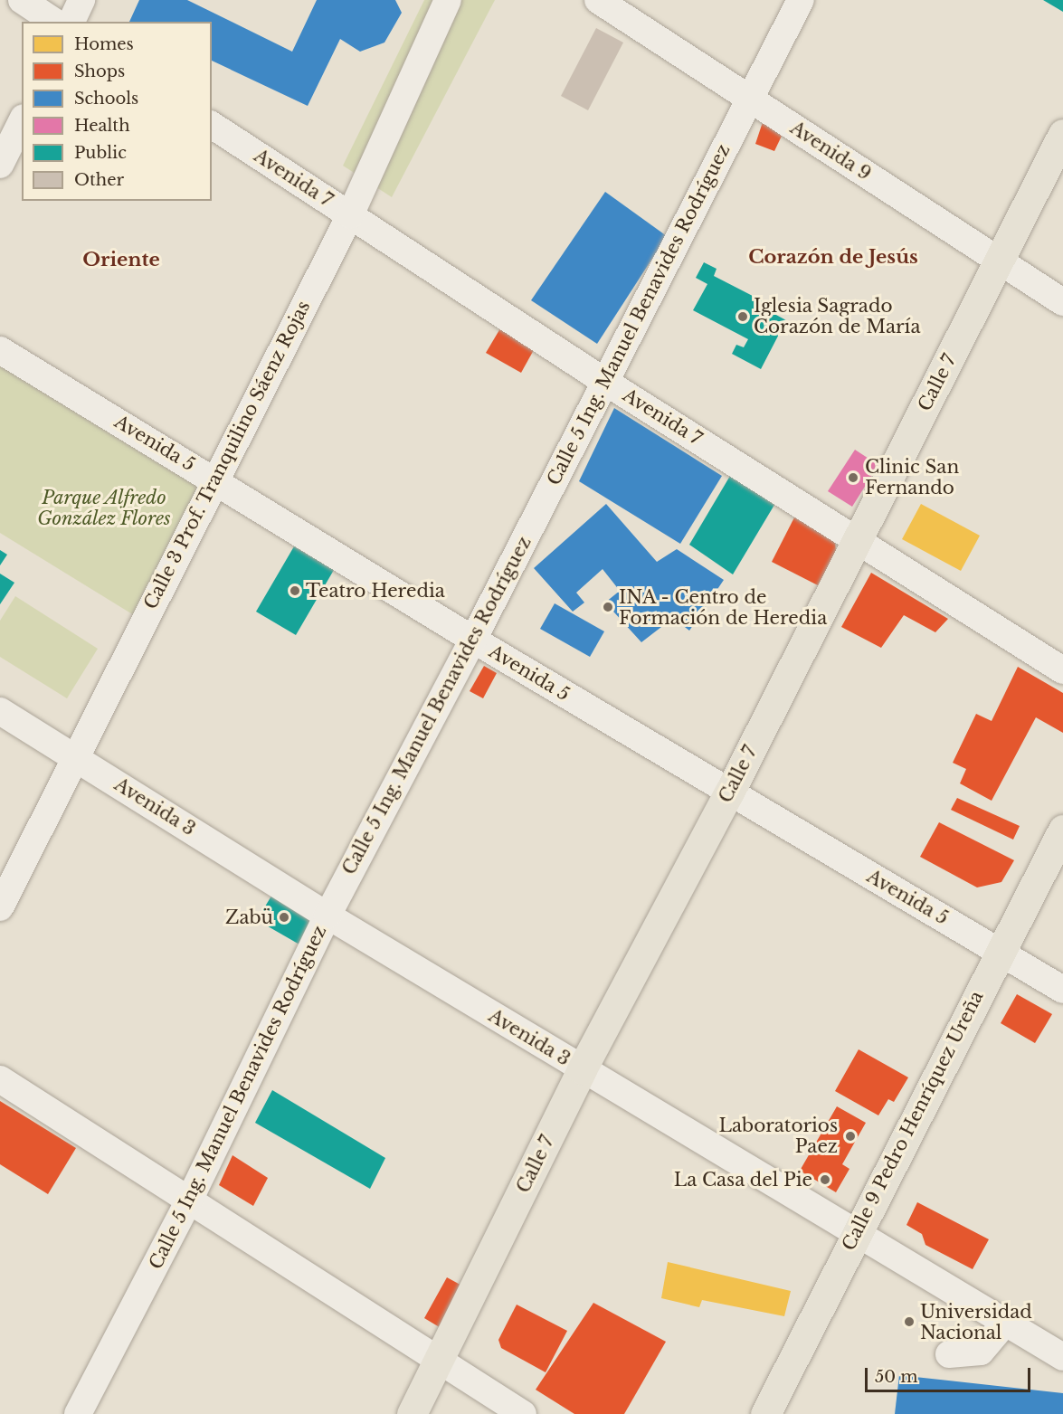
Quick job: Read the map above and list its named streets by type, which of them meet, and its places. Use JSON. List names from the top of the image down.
{
  "streets": {
    "main road": ["Calle 7", "Calle 9 Pedro Henríquez Ureña"],
    "street": [
      "Avenida 9",
      "Avenida 7",
      "Calle 5 Ing. Manuel Benavides Rodríguez",
      "Avenida 5",
      "Calle 3 Prof. Tranquilino Sáenz Rojas",
      "Avenida 3"
    ]
  },
  "crossings": [
    ["Avenida 9", "Calle 5 Ing. Manuel Benavides Rodríguez"],
    ["Avenida 9", "Calle 7"],
    ["Avenida 7", "Calle 5 Ing. Manuel Benavides Rodríguez"],
    ["Avenida 7", "Calle 7"],
    ["Avenida 7", "Calle 3 Prof. Tranquilino Sáenz Rojas"],
    ["Calle 5 Ing. Manuel Benavides Rodríguez", "Avenida 5"],
    ["Calle 5 Ing. Manuel Benavides Rodríguez", "Avenida 3"],
    ["Calle 7", "Avenida 5"],
    ["Calle 7", "Avenida 3"],
    ["Avenida 5", "Calle 3 Prof. Tranquilino Sáenz Rojas"],
    ["Avenida 5", "Calle 9 Pedro Henríquez Ureña"],
    ["Calle 3 Prof. Tranquilino Sáenz Rojas", "Avenida 3"],
    ["Avenida 3", "Calle 9 Pedro Henríquez Ureña"]
  ],
  "districts": ["Corazón de Jesús", "Oriente"],
  "parks": ["Parque Alfredo González Flores"],
  "places": [
    "Iglesia Sagrado Corazón de María",
    "Clinic San Fernando",
    "Teatro Heredia",
    "INA - Centro de Formación de Heredia",
    "Zabü",
    "Laboratorios Paez",
    "La Casa del Pie",
    "Universidad Nacional"
  ],
  "legend": [
    "Homes",
    "Shops",
    "Schools",
    "Health",
    "Public",
    "Other"
  ],
  "scale_bar": "50 m"
}
